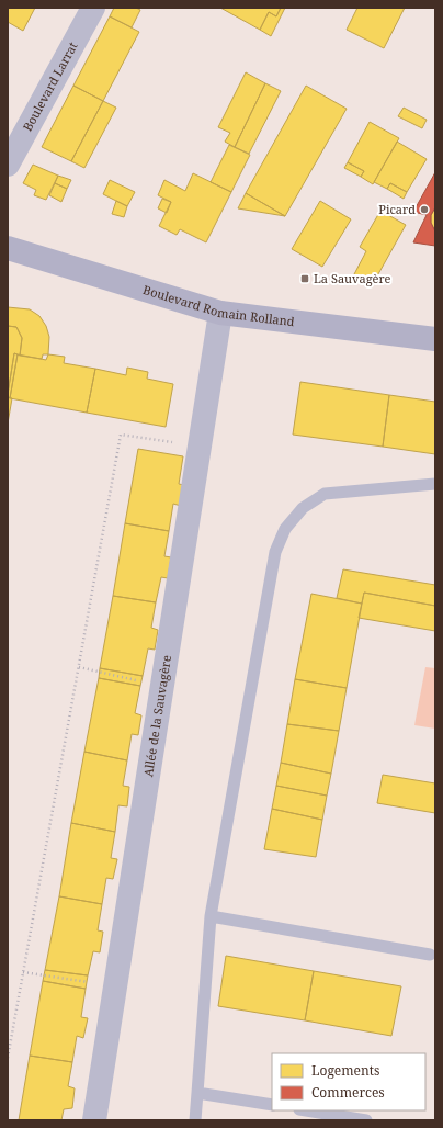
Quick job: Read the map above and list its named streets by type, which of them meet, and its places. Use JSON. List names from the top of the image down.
{
  "streets": {
    "main road": ["Boulevard Romain Rolland"],
    "street": ["Boulevard Larrat", "Allée de la Sauvagère"]
  },
  "crossings": [
    ["Boulevard Romain Rolland", "Allée de la Sauvagère"]
  ],
  "places": {
    "other": ["Picard"],
    "transit": ["La Sauvagère"]
  },
  "legend": ["Logements", "Commerces"]
}
